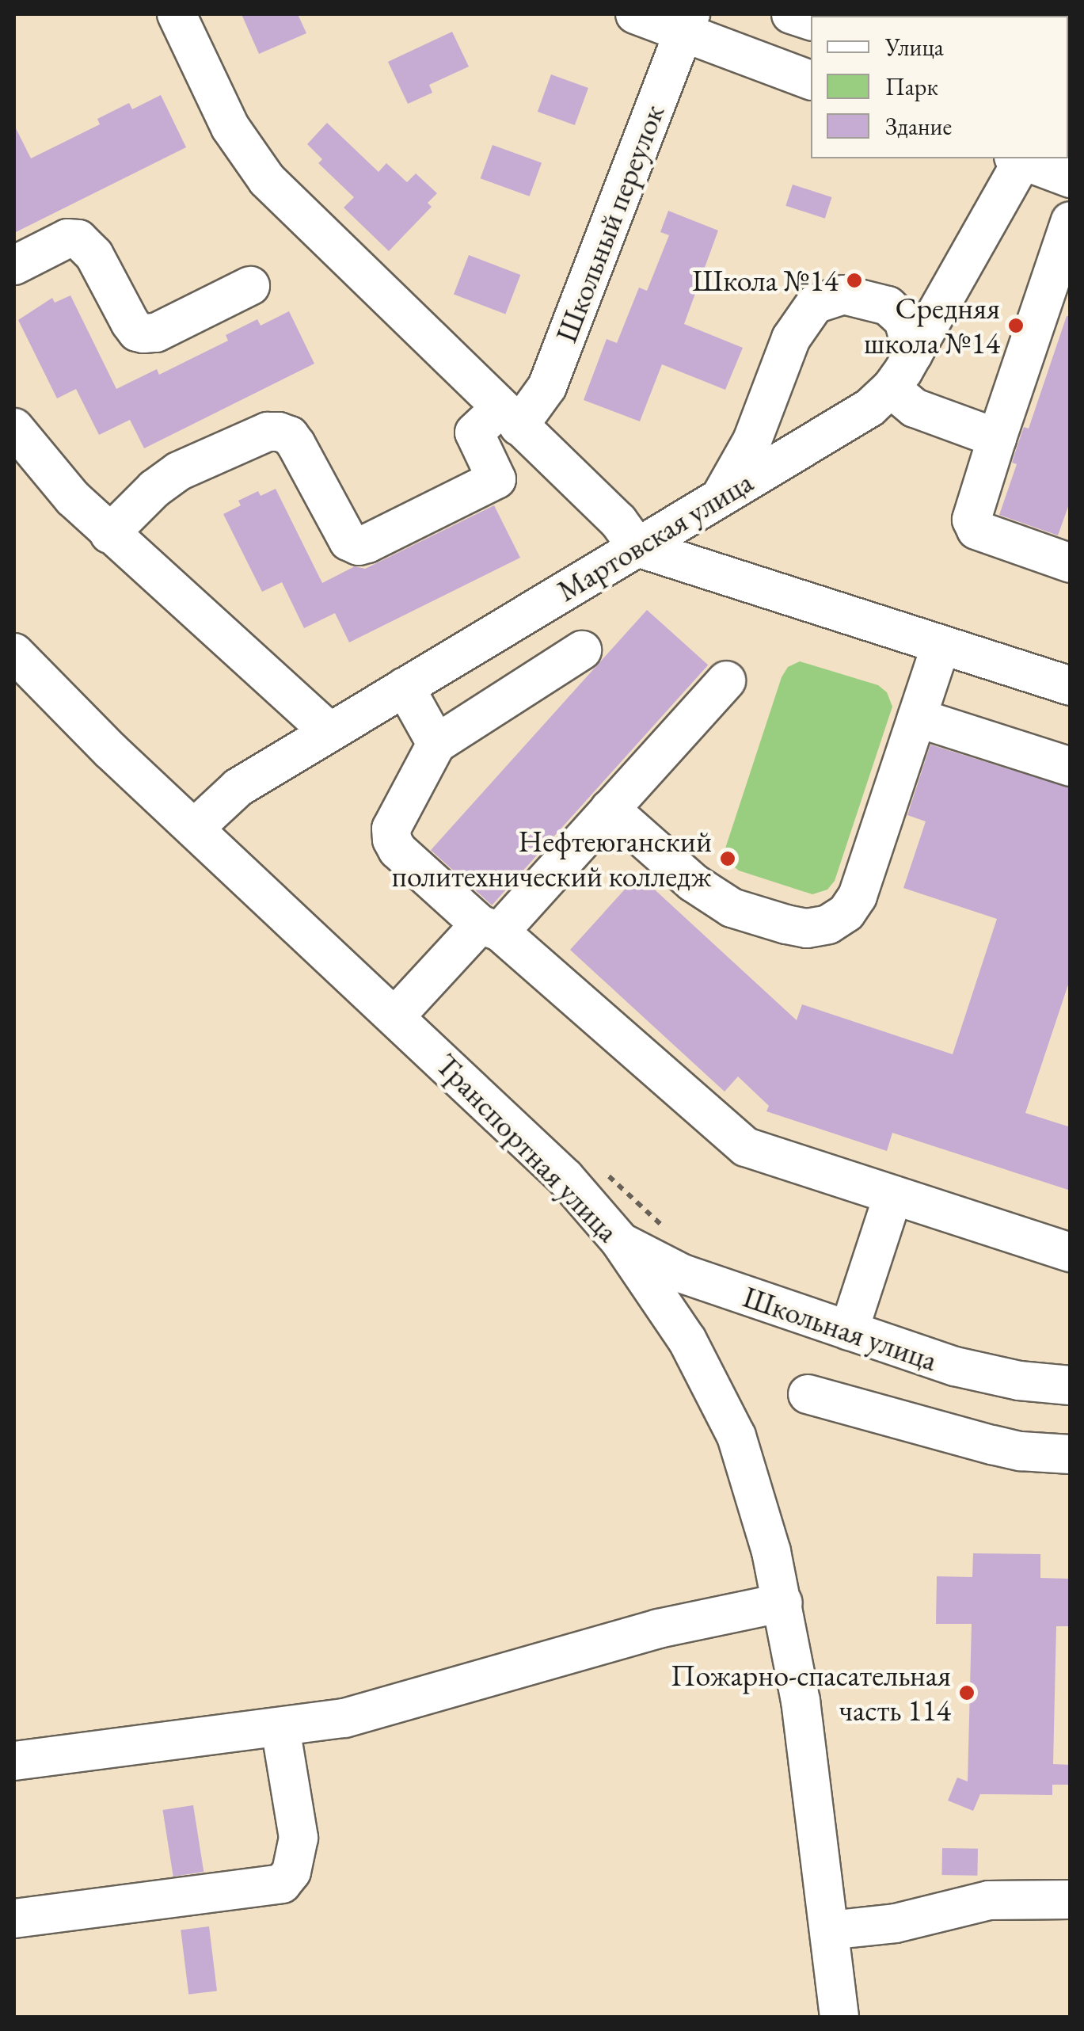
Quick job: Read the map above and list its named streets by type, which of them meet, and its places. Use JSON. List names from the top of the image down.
{
  "streets": {
    "street": [
      "Школьный переулок",
      "Мартовская улица",
      "Транспортная улица",
      "Школьная улица"
    ]
  },
  "crossings": [
    ["Мартовская улица", "Транспортная улица"],
    ["Транспортная улица", "Школьная улица"]
  ],
  "places": [
    "Школа №14",
    "Средняя школа №14",
    "Нефтеюганский политехнический колледж",
    "Пожарно-спасательная часть 114"
  ],
  "legend": ["Улица", "Парк", "Здание"]
}
